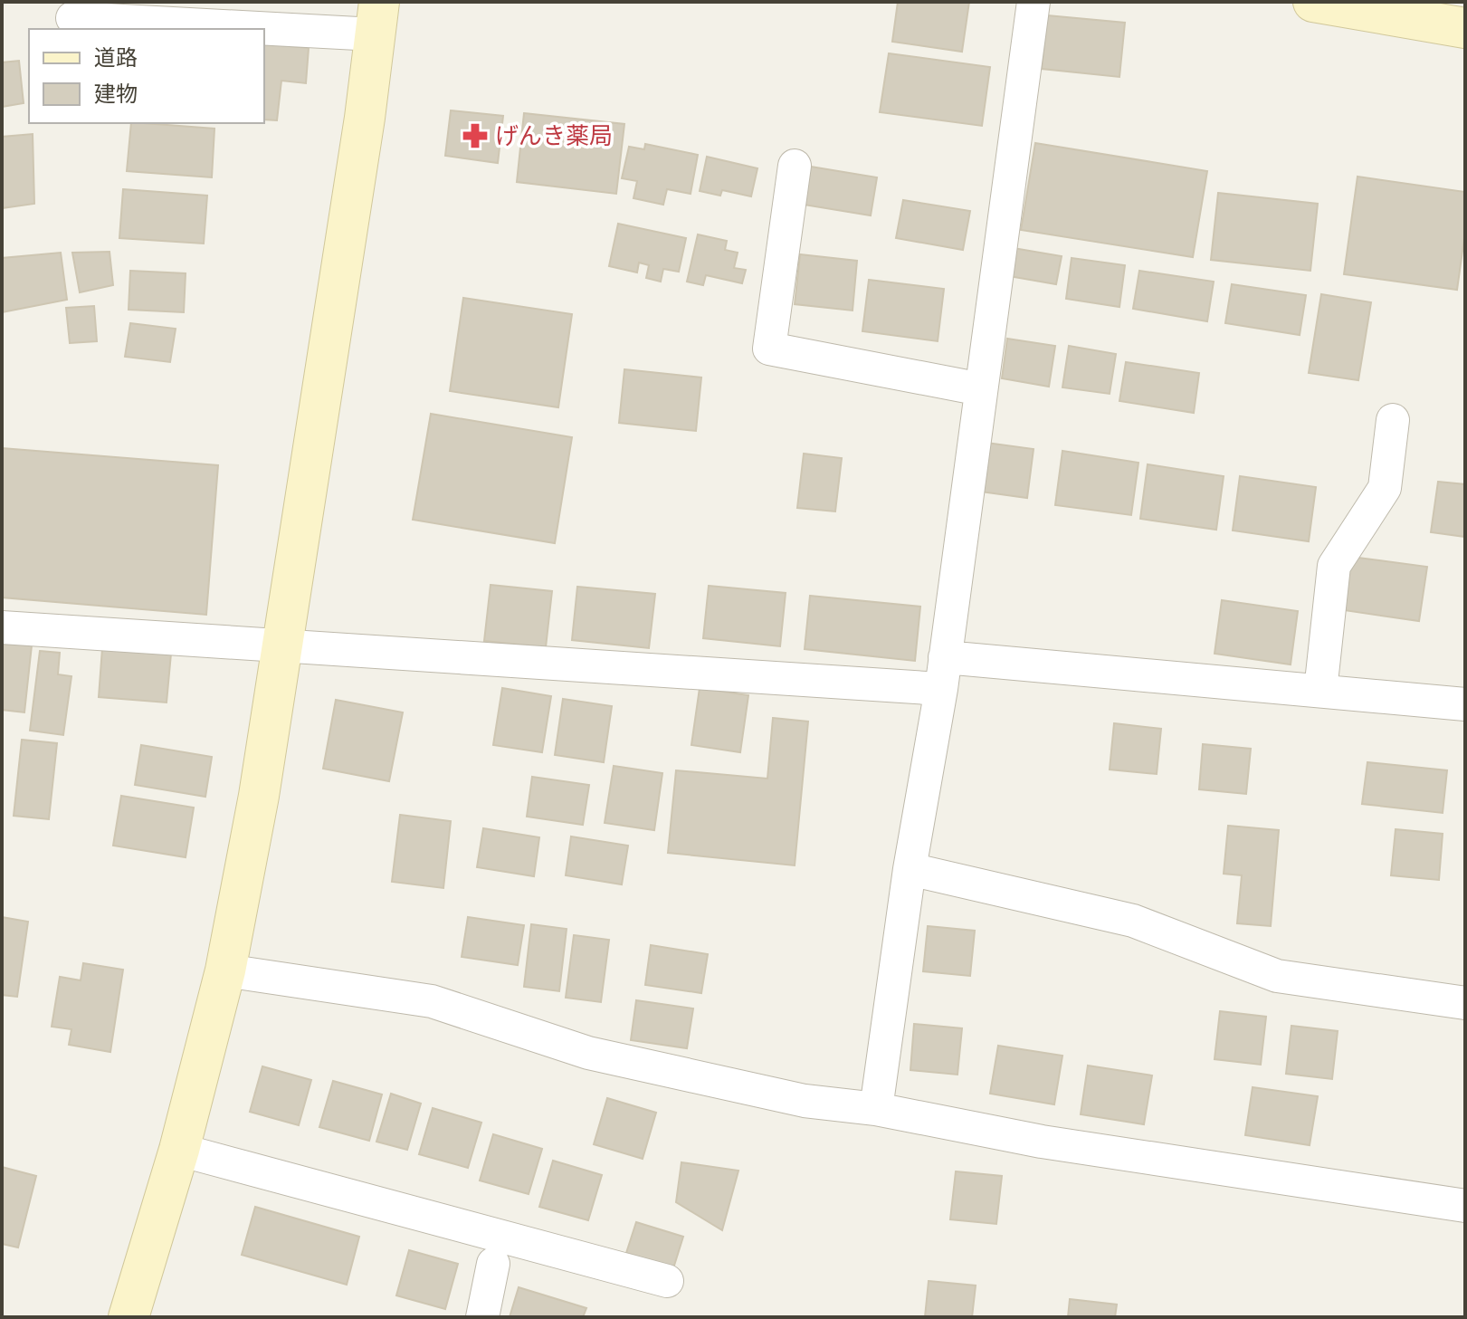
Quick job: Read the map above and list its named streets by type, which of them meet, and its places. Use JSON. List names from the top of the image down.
{
  "places": {
    "pharmacy": ["げんき薬局"]
  },
  "legend": ["道路", "建物"]
}
